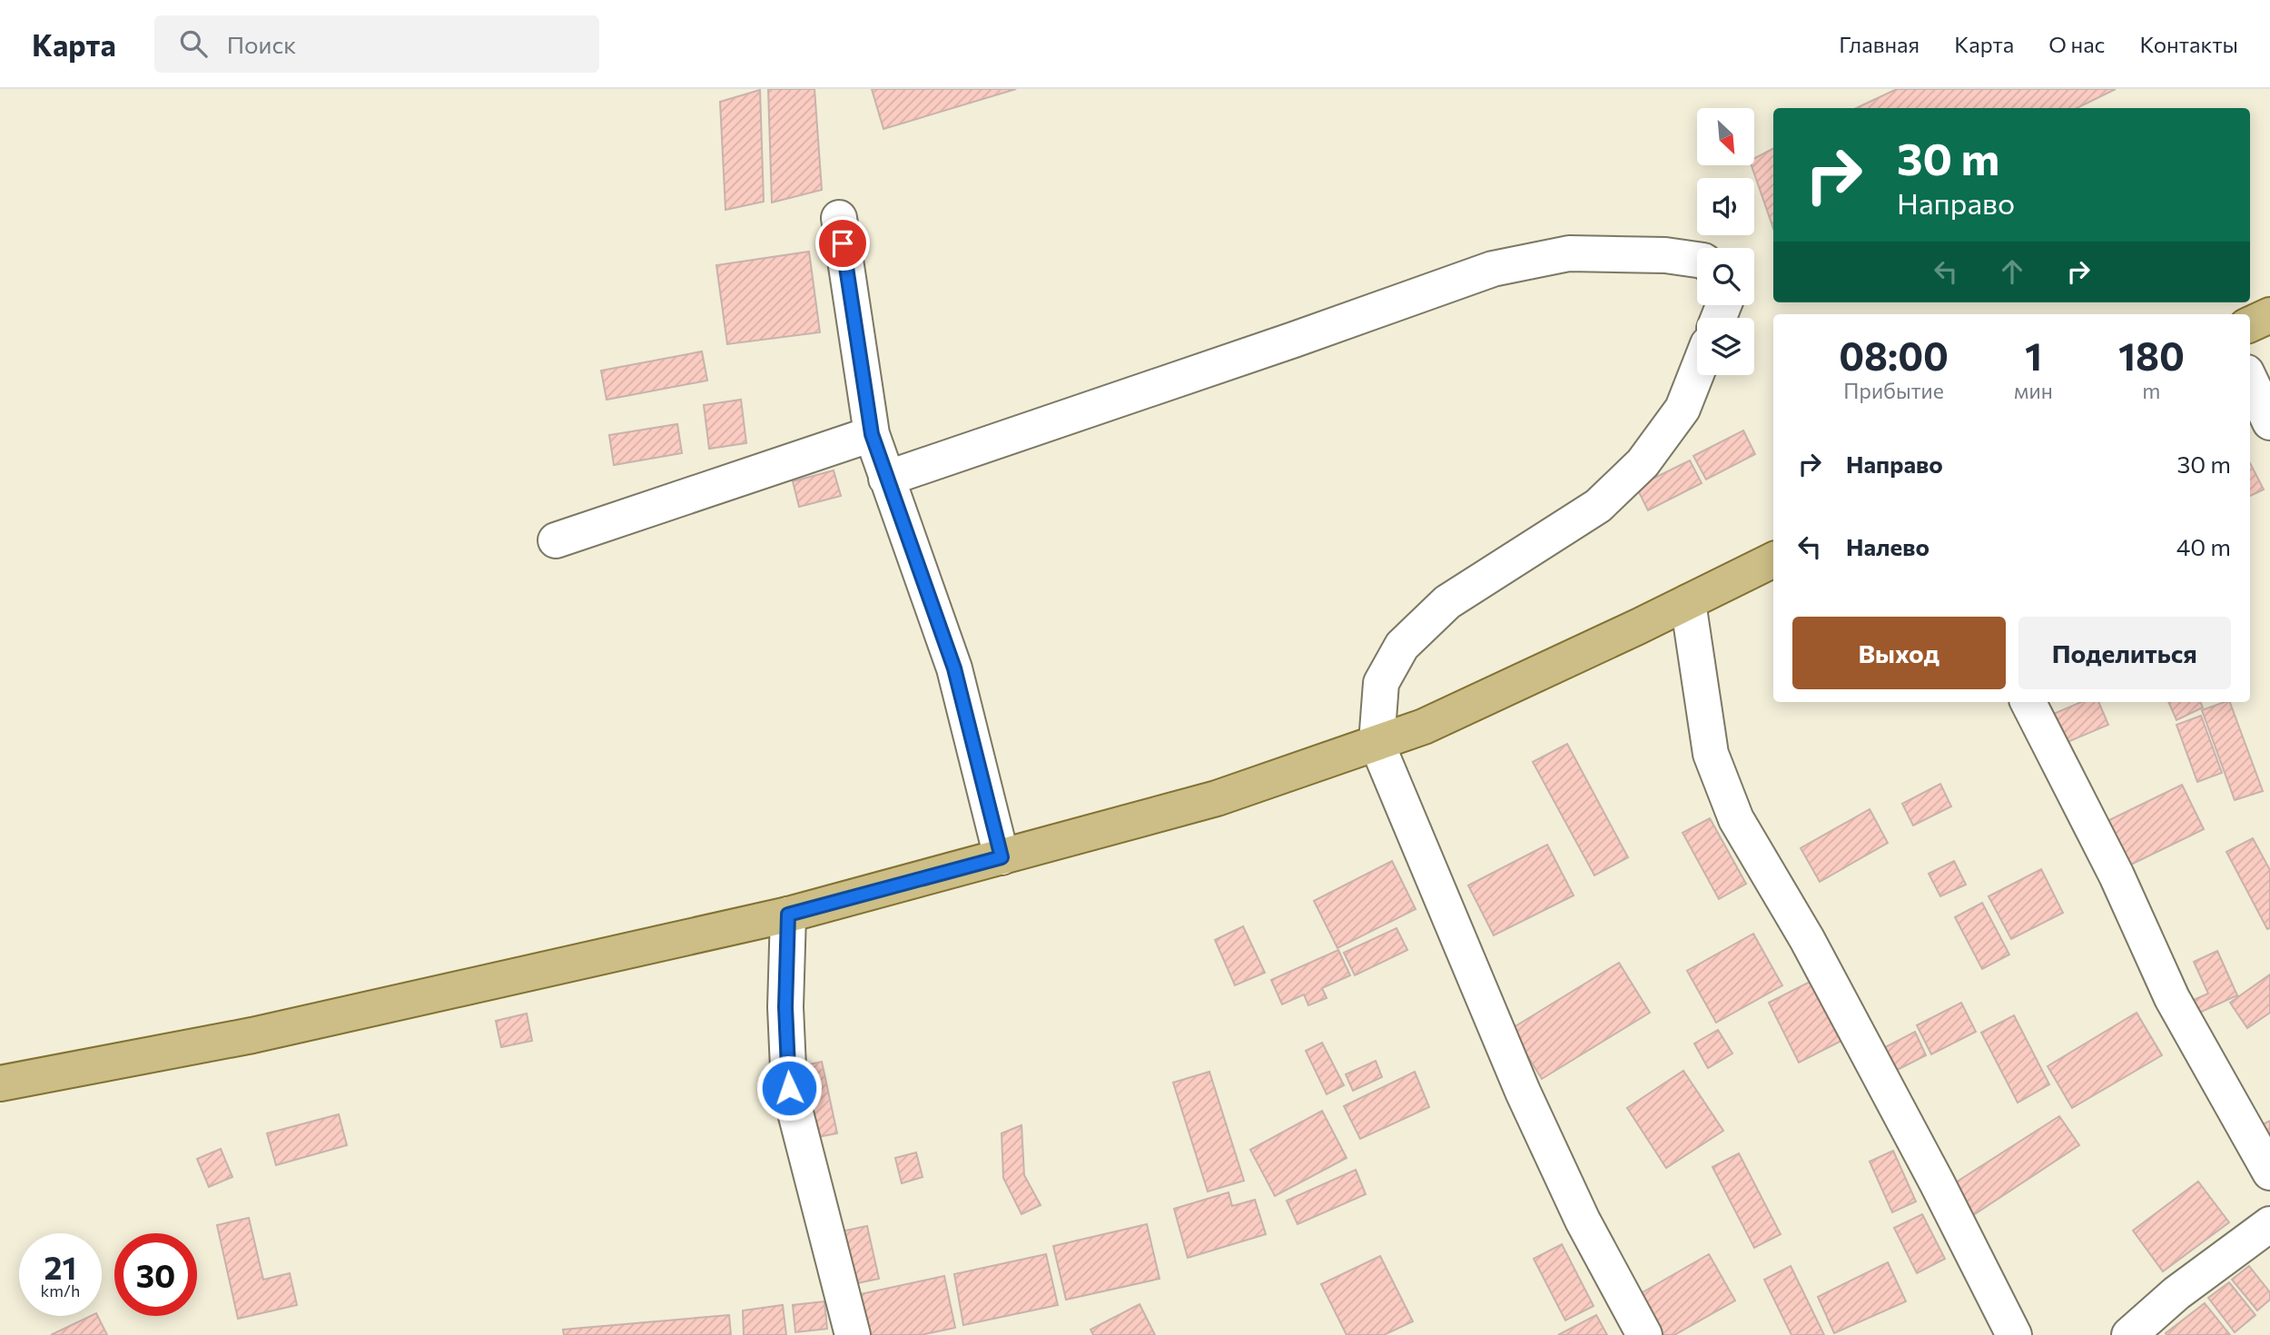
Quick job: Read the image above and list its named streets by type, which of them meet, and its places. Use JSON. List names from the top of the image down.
{
  "north": "bottom right",
  "page": {
    "header": "Карта",
    "search": "Поиск",
    "nav": [
      "Главная",
      "Карта",
      "О нас",
      "Контакты"
    ],
    "turn": ["30 m", "Направо"],
    "eta": [
      "08:00",
      "Прибытие",
      "1",
      "мин",
      "180",
      "m"
    ],
    "list": [
      {
        "name": "Направо",
        "value": "30 m"
      },
      {
        "name": "Налево",
        "value": "40 m"
      }
    ],
    "buttons": ["Выход", "Поделиться"],
    "speed": "21 km/h",
    "limit": "30"
  }
}
